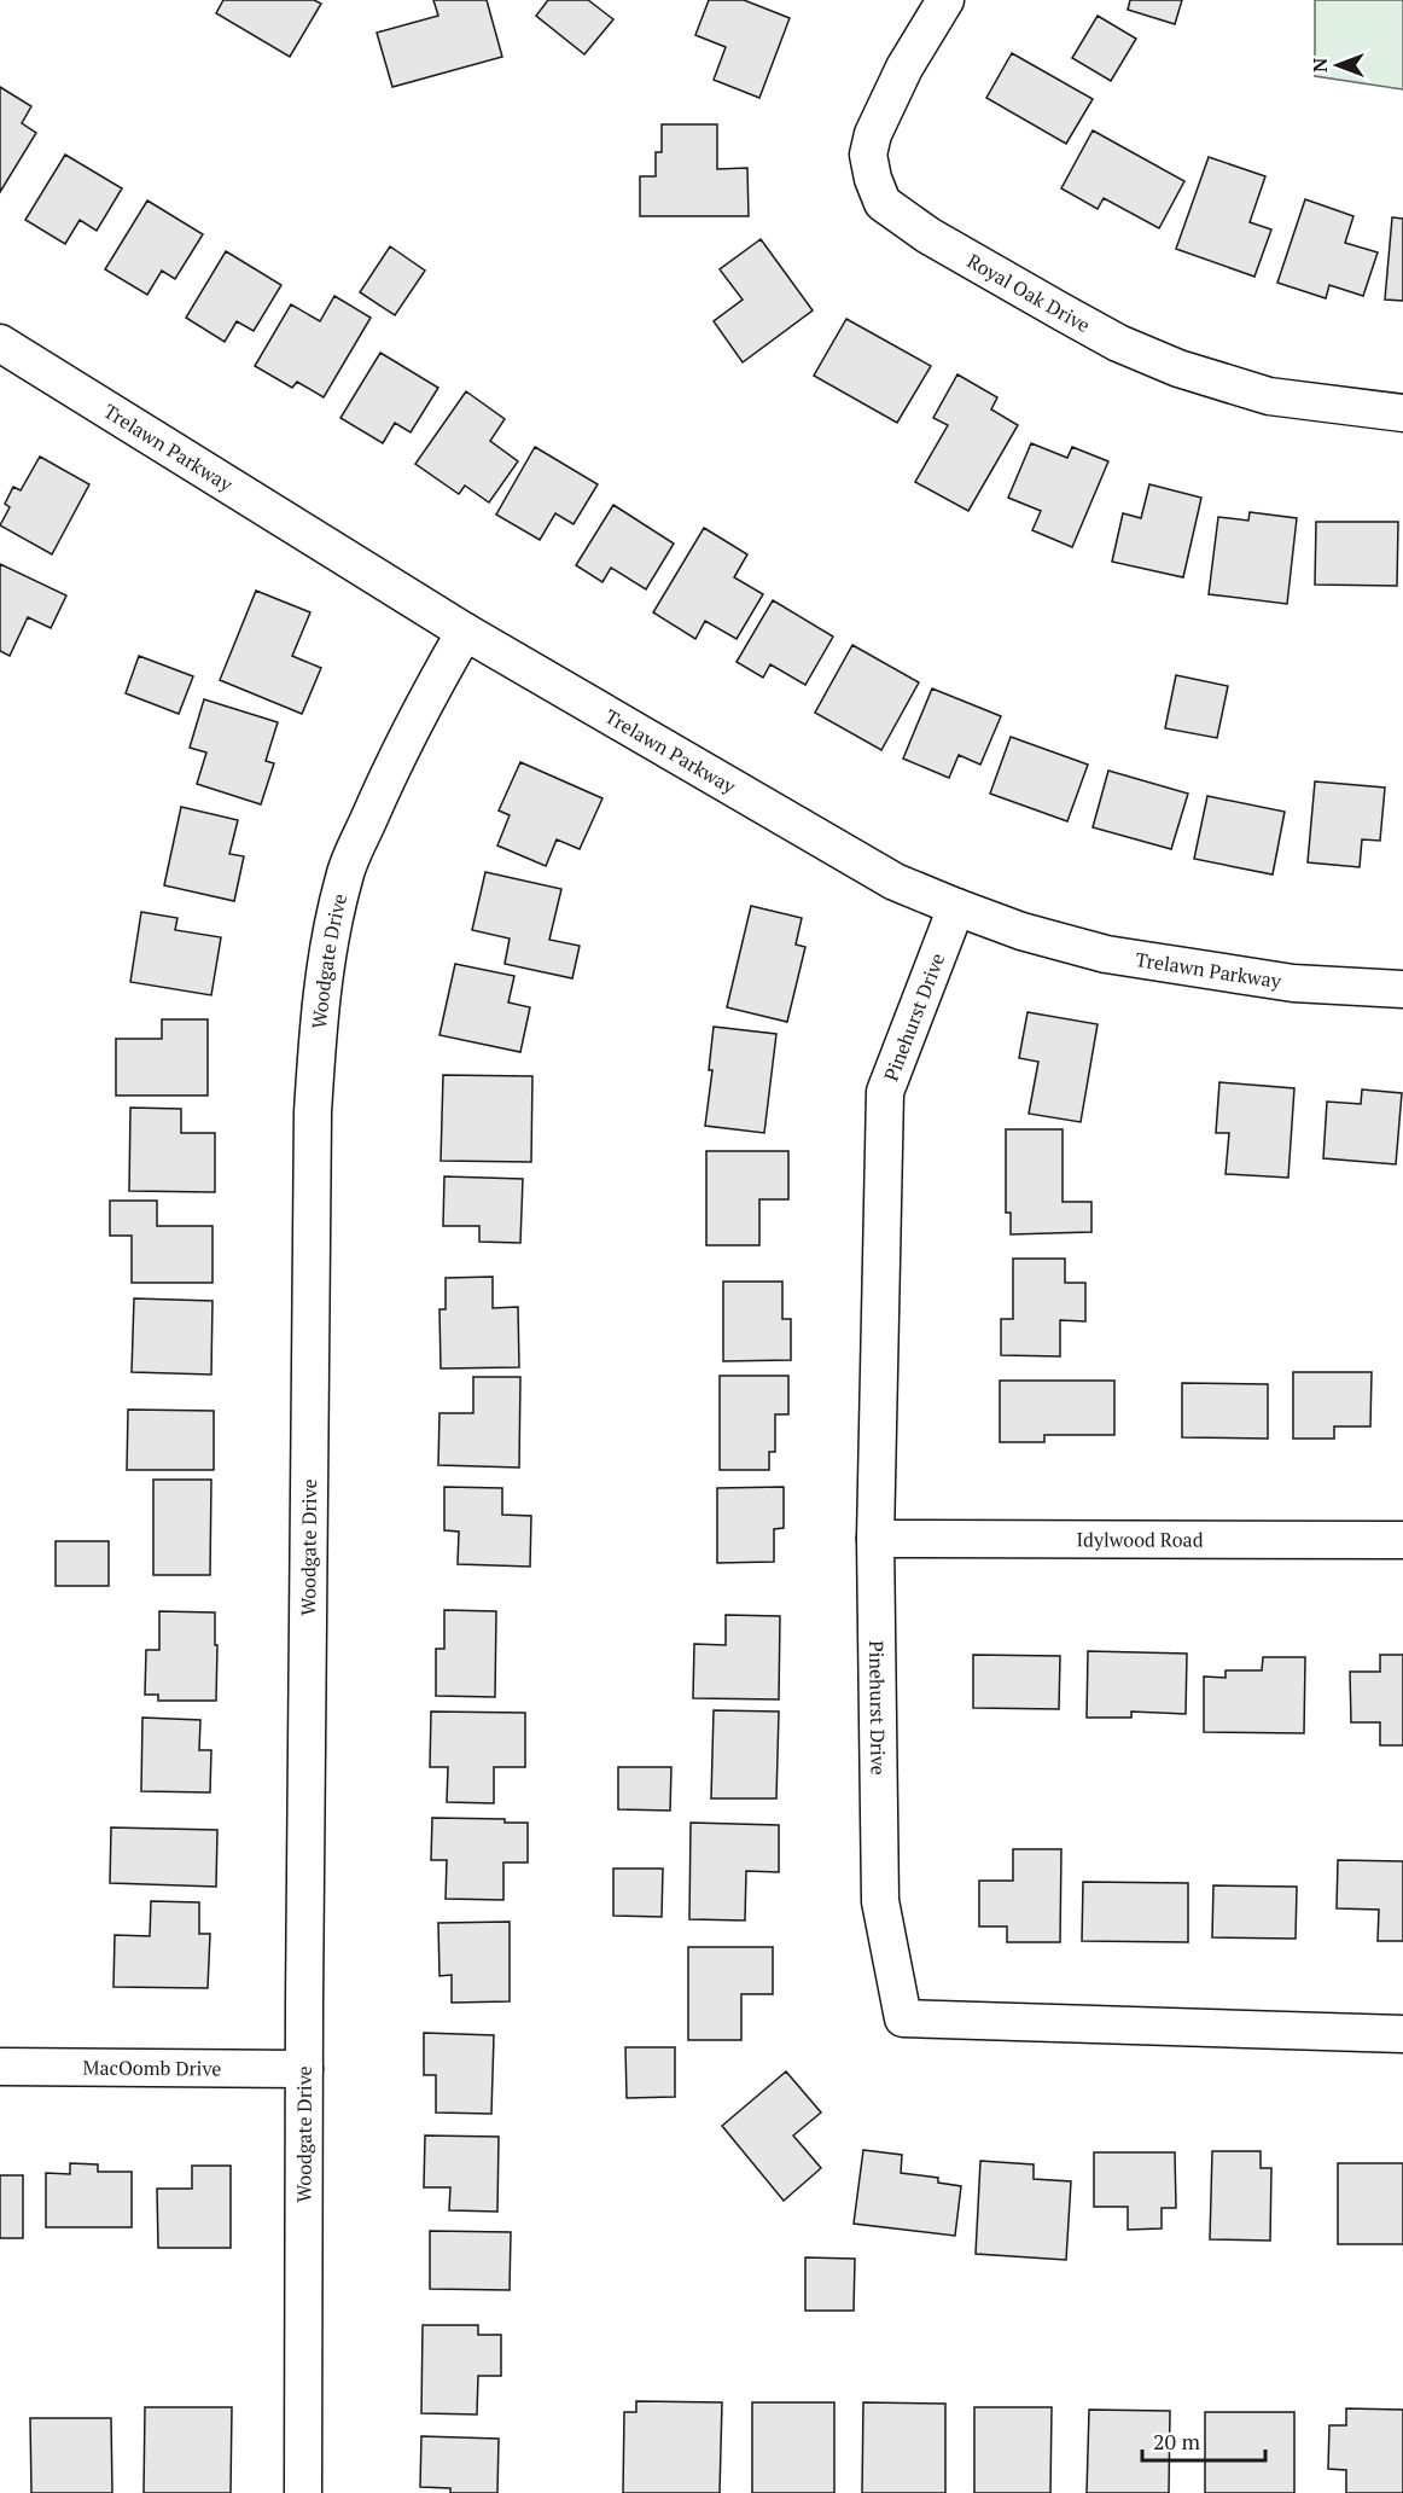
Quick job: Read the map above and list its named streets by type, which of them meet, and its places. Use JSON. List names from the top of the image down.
{
  "streets": {
    "street": [
      "Royal Oak Drive",
      "Trelawn Parkway",
      "Woodgate Drive",
      "Pinehurst Drive",
      "Idylwood Road",
      "MacOomb Drive"
    ]
  },
  "crossings": [
    ["Trelawn Parkway", "Woodgate Drive"],
    ["Trelawn Parkway", "Pinehurst Drive"],
    ["Woodgate Drive", "MacOomb Drive"],
    ["Pinehurst Drive", "Idylwood Road"]
  ],
  "scale_bar": "20 m",
  "north": "left"
}
